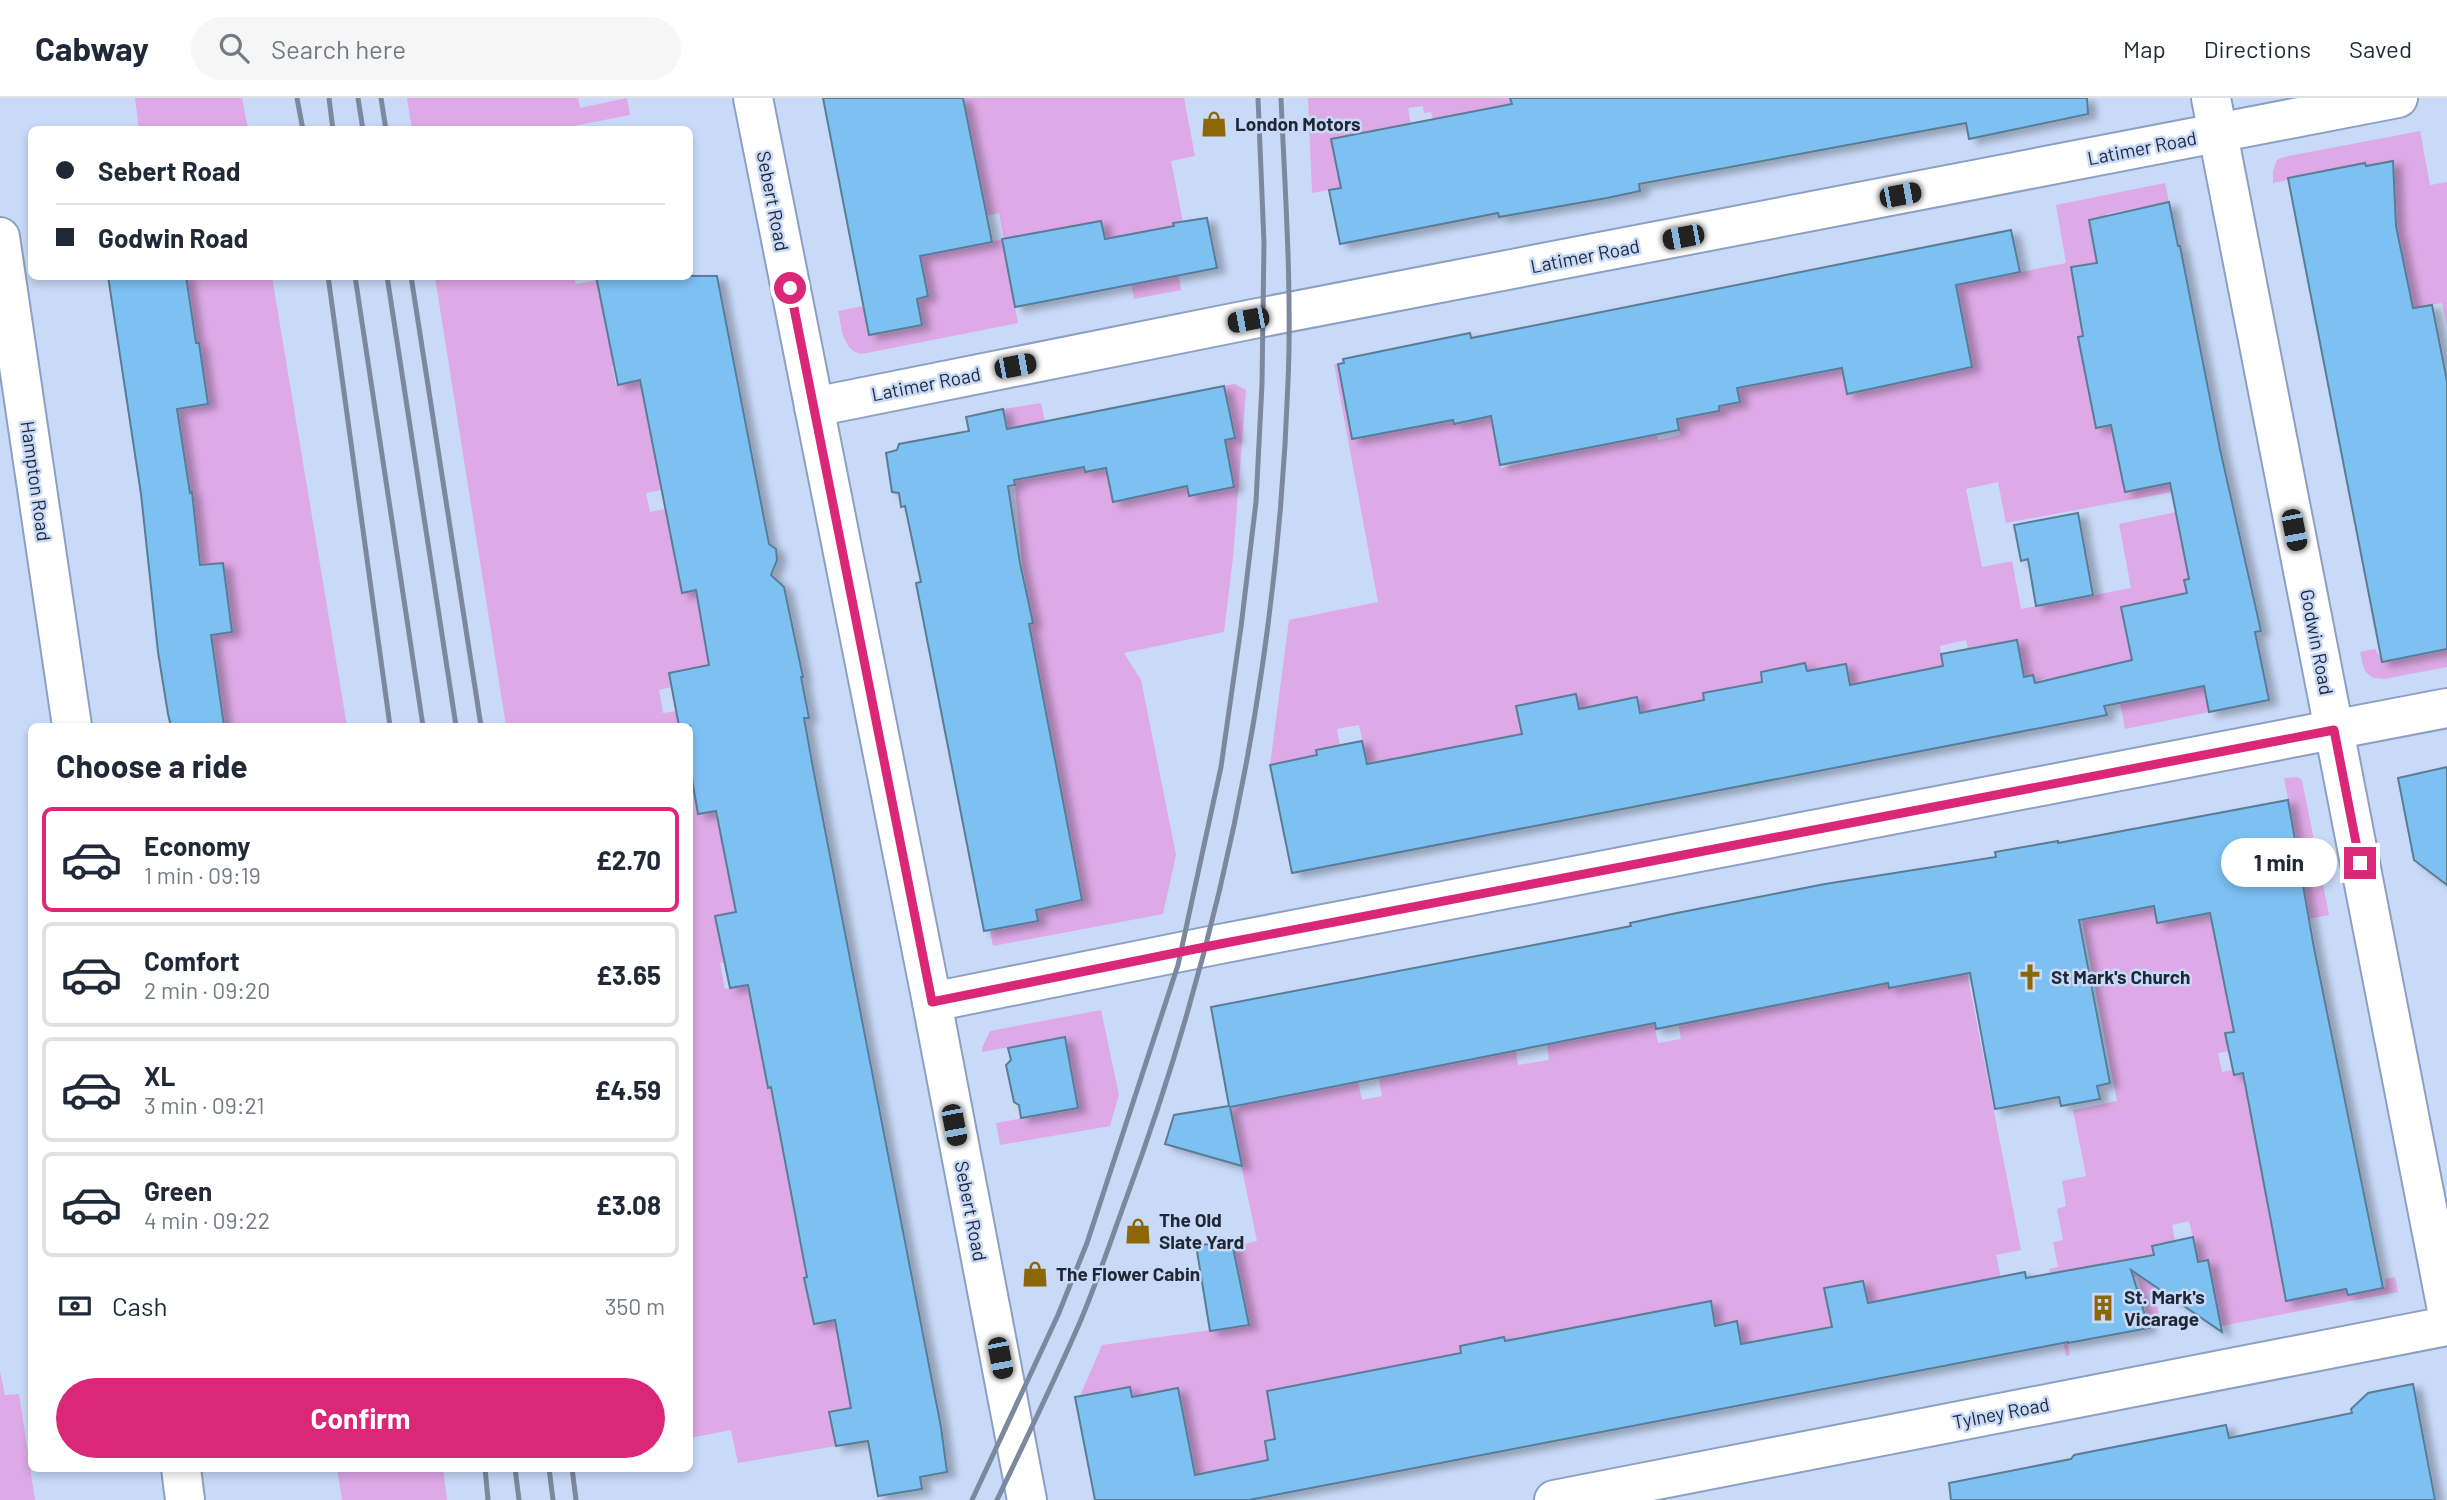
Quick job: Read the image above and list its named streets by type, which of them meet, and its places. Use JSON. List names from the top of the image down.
{
  "streets": {
    "street": [
      "Latimer Road",
      "Sebert Road",
      "Hampton Road",
      "Godwin Road",
      "Tylney Road"
    ]
  },
  "crossings": [
    ["Latimer Road", "Sebert Road"],
    ["Latimer Road", "Godwin Road"]
  ],
  "places": {
    "shop": ["London Motors", "The Old Slate Yard", "The Flower Cabin"],
    "church": ["St Mark's Church"],
    "building": ["St. Mark's Vicarage"]
  },
  "page": {
    "header": "Cabway",
    "search": "Search here",
    "nav": ["Map", "Directions", "Saved"],
    "banner": ["Sebert Road", "Godwin Road"],
    "heading": "Choose a ride",
    "list": [
      {
        "name": "Economy",
        "note": "1 min · 09:19",
        "value": "£2.70"
      },
      {
        "name": "Comfort",
        "note": "2 min · 09:20",
        "value": "£3.65"
      },
      {
        "name": "XL",
        "note": "3 min · 09:21",
        "value": "£4.59"
      },
      {
        "name": "Green",
        "note": "4 min · 09:22",
        "value": "£3.08"
      }
    ],
    "bubble": "1 min",
    "pay": ["Cash", "350 m"],
    "buttons": "Confirm"
  }
}
